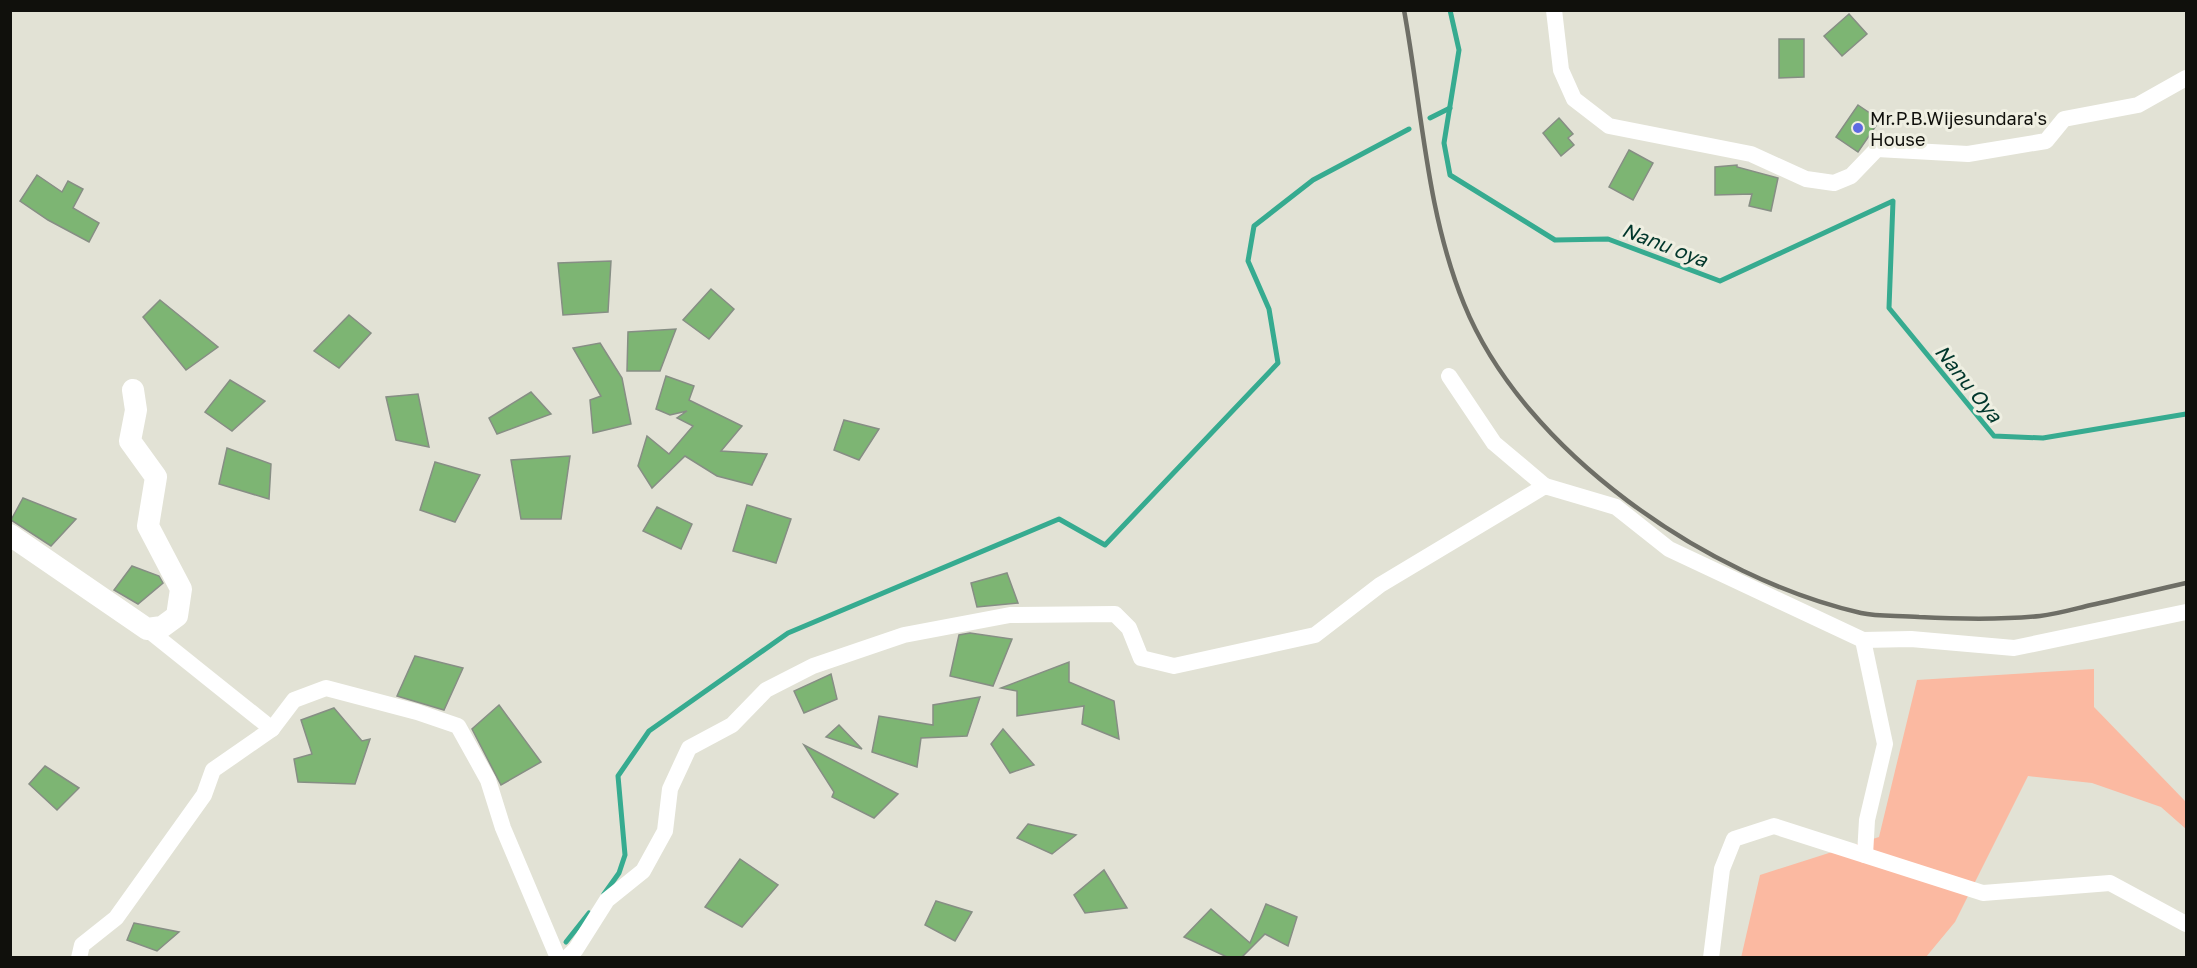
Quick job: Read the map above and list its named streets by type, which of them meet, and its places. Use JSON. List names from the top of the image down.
{
  "water": ["Nanu oya", "Nanu Oya"],
  "places": ["Mr.P.B.Wijesundara's House"]
}
